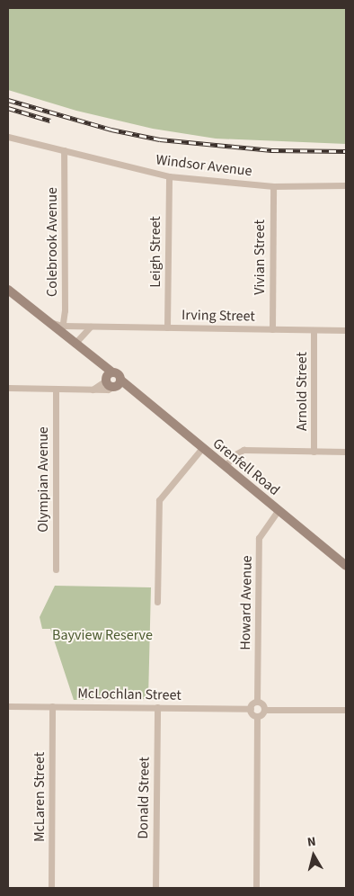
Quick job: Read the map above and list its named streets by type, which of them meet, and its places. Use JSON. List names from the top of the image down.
{
  "streets": {
    "street": [
      "Windsor Avenue",
      "Colebrook Avenue",
      "Leigh Street",
      "Vivian Street",
      "Irving Street",
      "Arnold Street",
      "Grenfell Road",
      "Olympian Avenue",
      "Howard Avenue",
      "McLochlan Street",
      "McLaren Street",
      "Donald Street"
    ]
  },
  "crossings": [
    ["Windsor Avenue", "Colebrook Avenue"],
    ["Windsor Avenue", "Leigh Street"],
    ["Windsor Avenue", "Vivian Street"],
    ["Colebrook Avenue", "Irving Street"],
    ["Colebrook Avenue", "Grenfell Road"],
    ["Leigh Street", "Irving Street"],
    ["Vivian Street", "Irving Street"],
    ["Irving Street", "Arnold Street"],
    ["Irving Street", "Grenfell Road"],
    ["Grenfell Road", "Howard Avenue"],
    ["McLochlan Street", "McLaren Street"],
    ["McLochlan Street", "Donald Street"]
  ],
  "parks": ["Bayview Reserve"],
  "north": "top"
}
